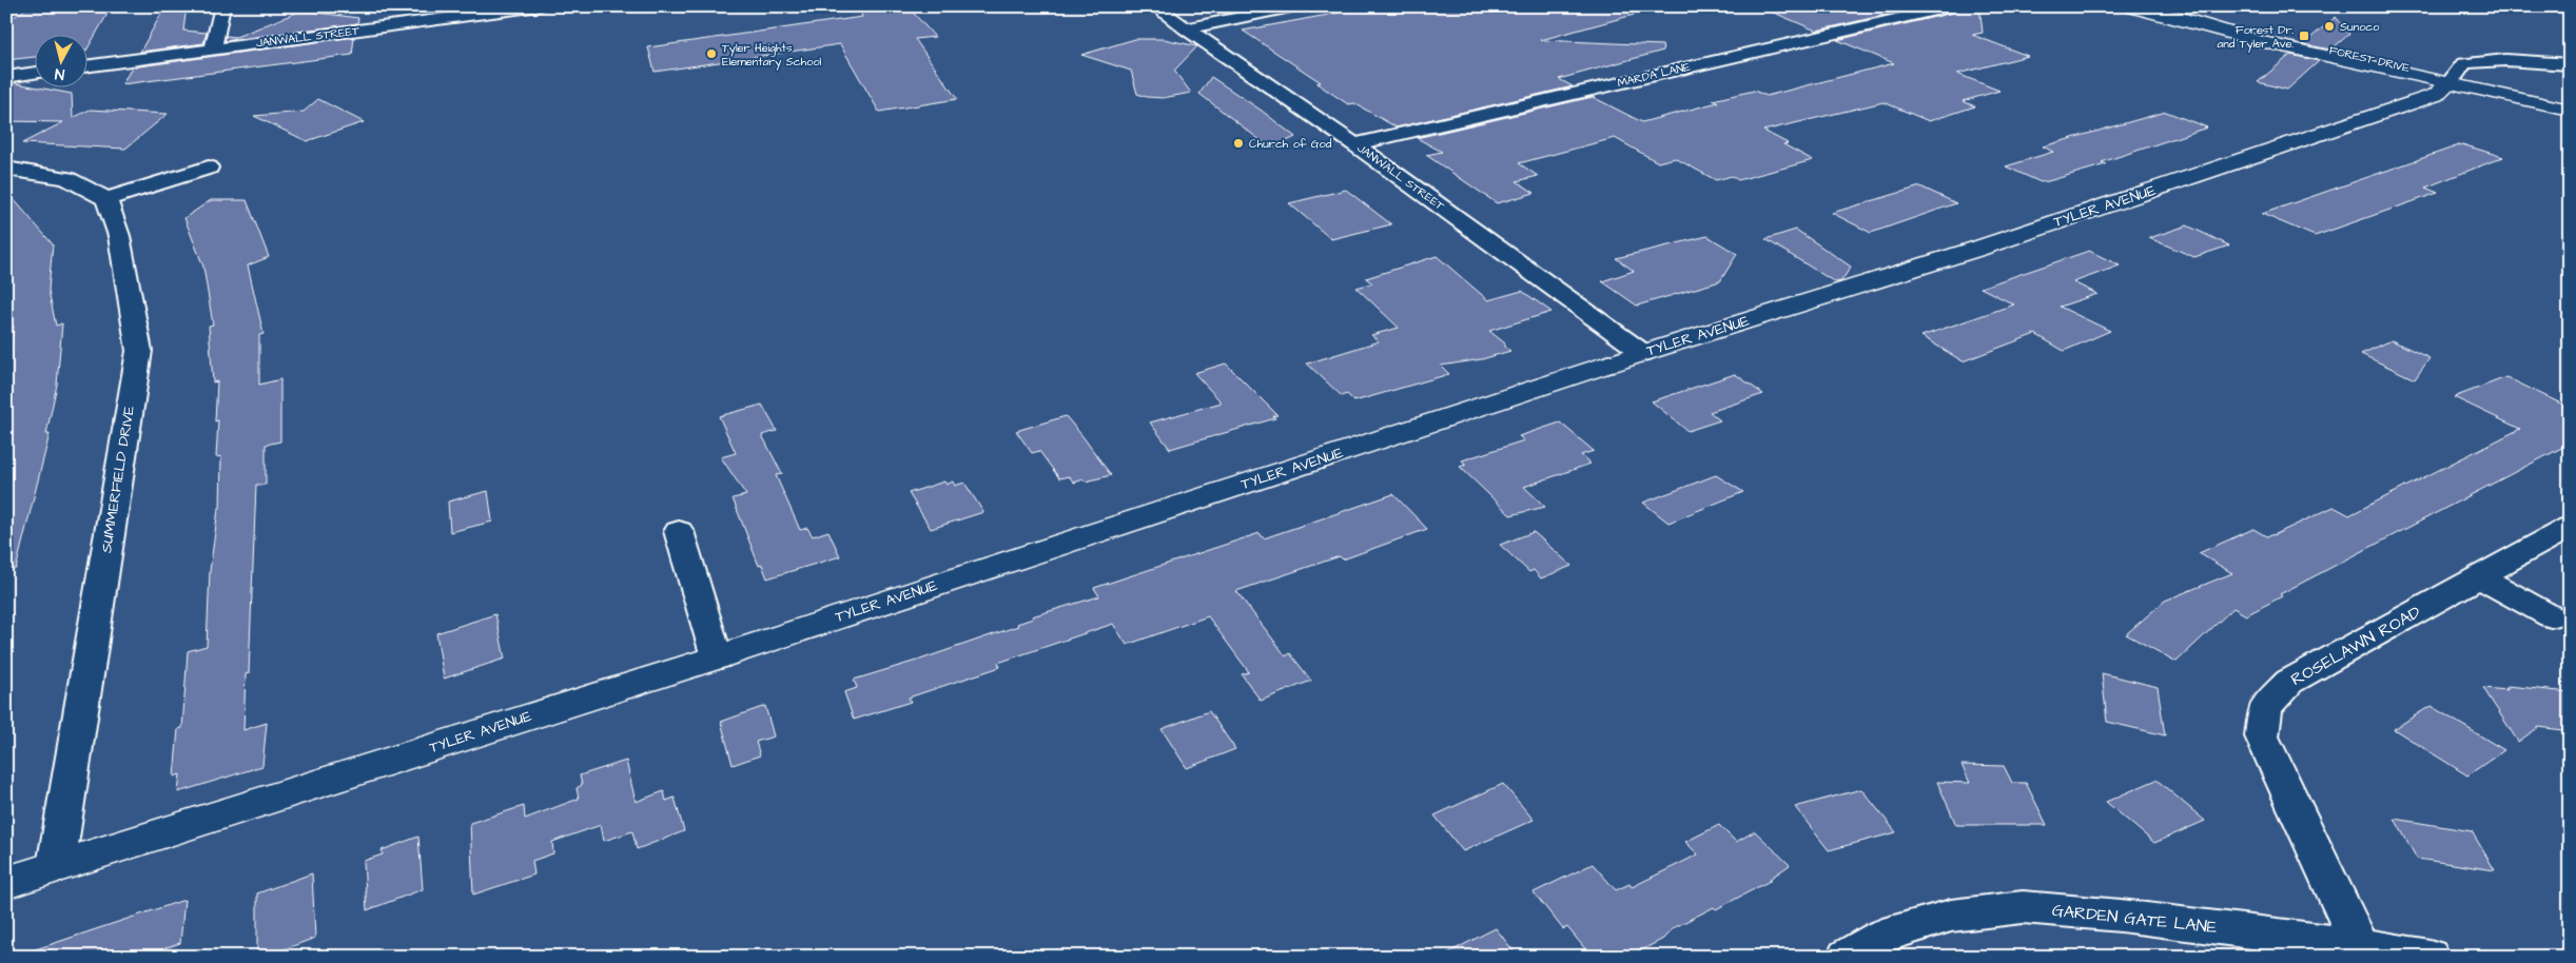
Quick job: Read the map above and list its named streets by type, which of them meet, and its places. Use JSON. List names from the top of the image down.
{
  "streets": {
    "street": [
      "JANWALL STREET",
      "FOREST DRIVE",
      "MARDA LANE",
      "TYLER AVENUE",
      "SUMMERFIELD DRIVE",
      "ROSELAWN ROAD",
      "GARDEN GATE LANE"
    ]
  },
  "crossings": [
    ["JANWALL STREET", "MARDA LANE"],
    ["JANWALL STREET", "TYLER AVENUE"],
    ["FOREST DRIVE", "TYLER AVENUE"],
    ["TYLER AVENUE", "SUMMERFIELD DRIVE"],
    ["ROSELAWN ROAD", "GARDEN GATE LANE"]
  ],
  "places": {
    "other": ["Sunoco", "Tyler Heights Elementary School", "Church of God"],
    "transit": ["Forest Dr. and Tyler Ave."]
  },
  "north": "bottom"
}
